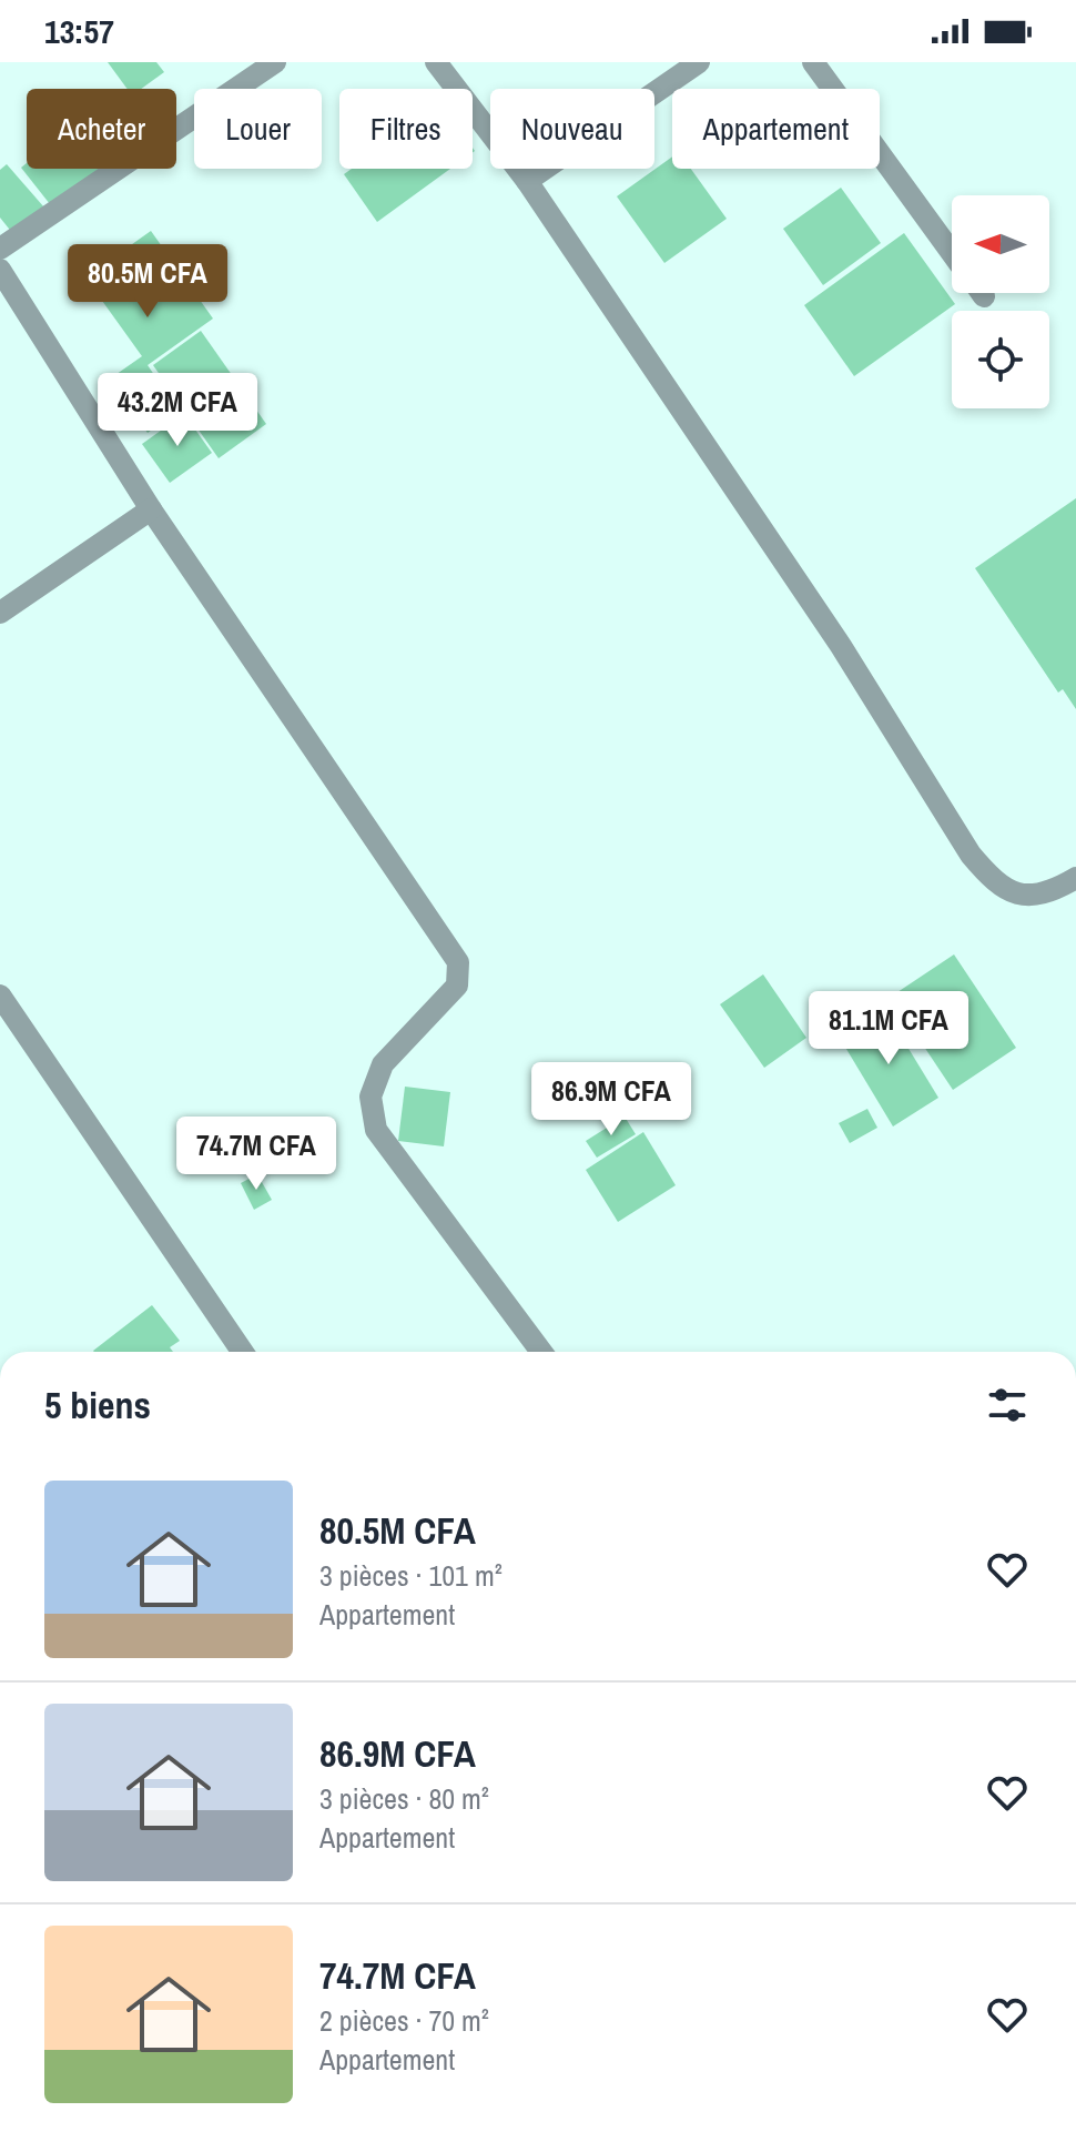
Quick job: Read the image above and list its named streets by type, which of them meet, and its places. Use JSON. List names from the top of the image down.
{
  "north": "left",
  "page": {
    "status": "13:57",
    "chip": [
      "Acheter",
      "Louer",
      "Filtres",
      "Nouveau",
      "Appartement"
    ],
    "price": [
      "80.5M CFA",
      "43.2M CFA",
      "81.1M CFA",
      "86.9M CFA",
      "74.7M CFA"
    ],
    "heading": "5 biens",
    "list": [
      {
        "name": "80.5M CFA",
        "note": "3 pièces · 101 m² · Appartement"
      },
      {
        "name": "86.9M CFA",
        "note": "3 pièces · 80 m² · Appartement"
      },
      {
        "name": "74.7M CFA",
        "note": "2 pièces · 70 m² · Appartement"
      }
    ]
  }
}
